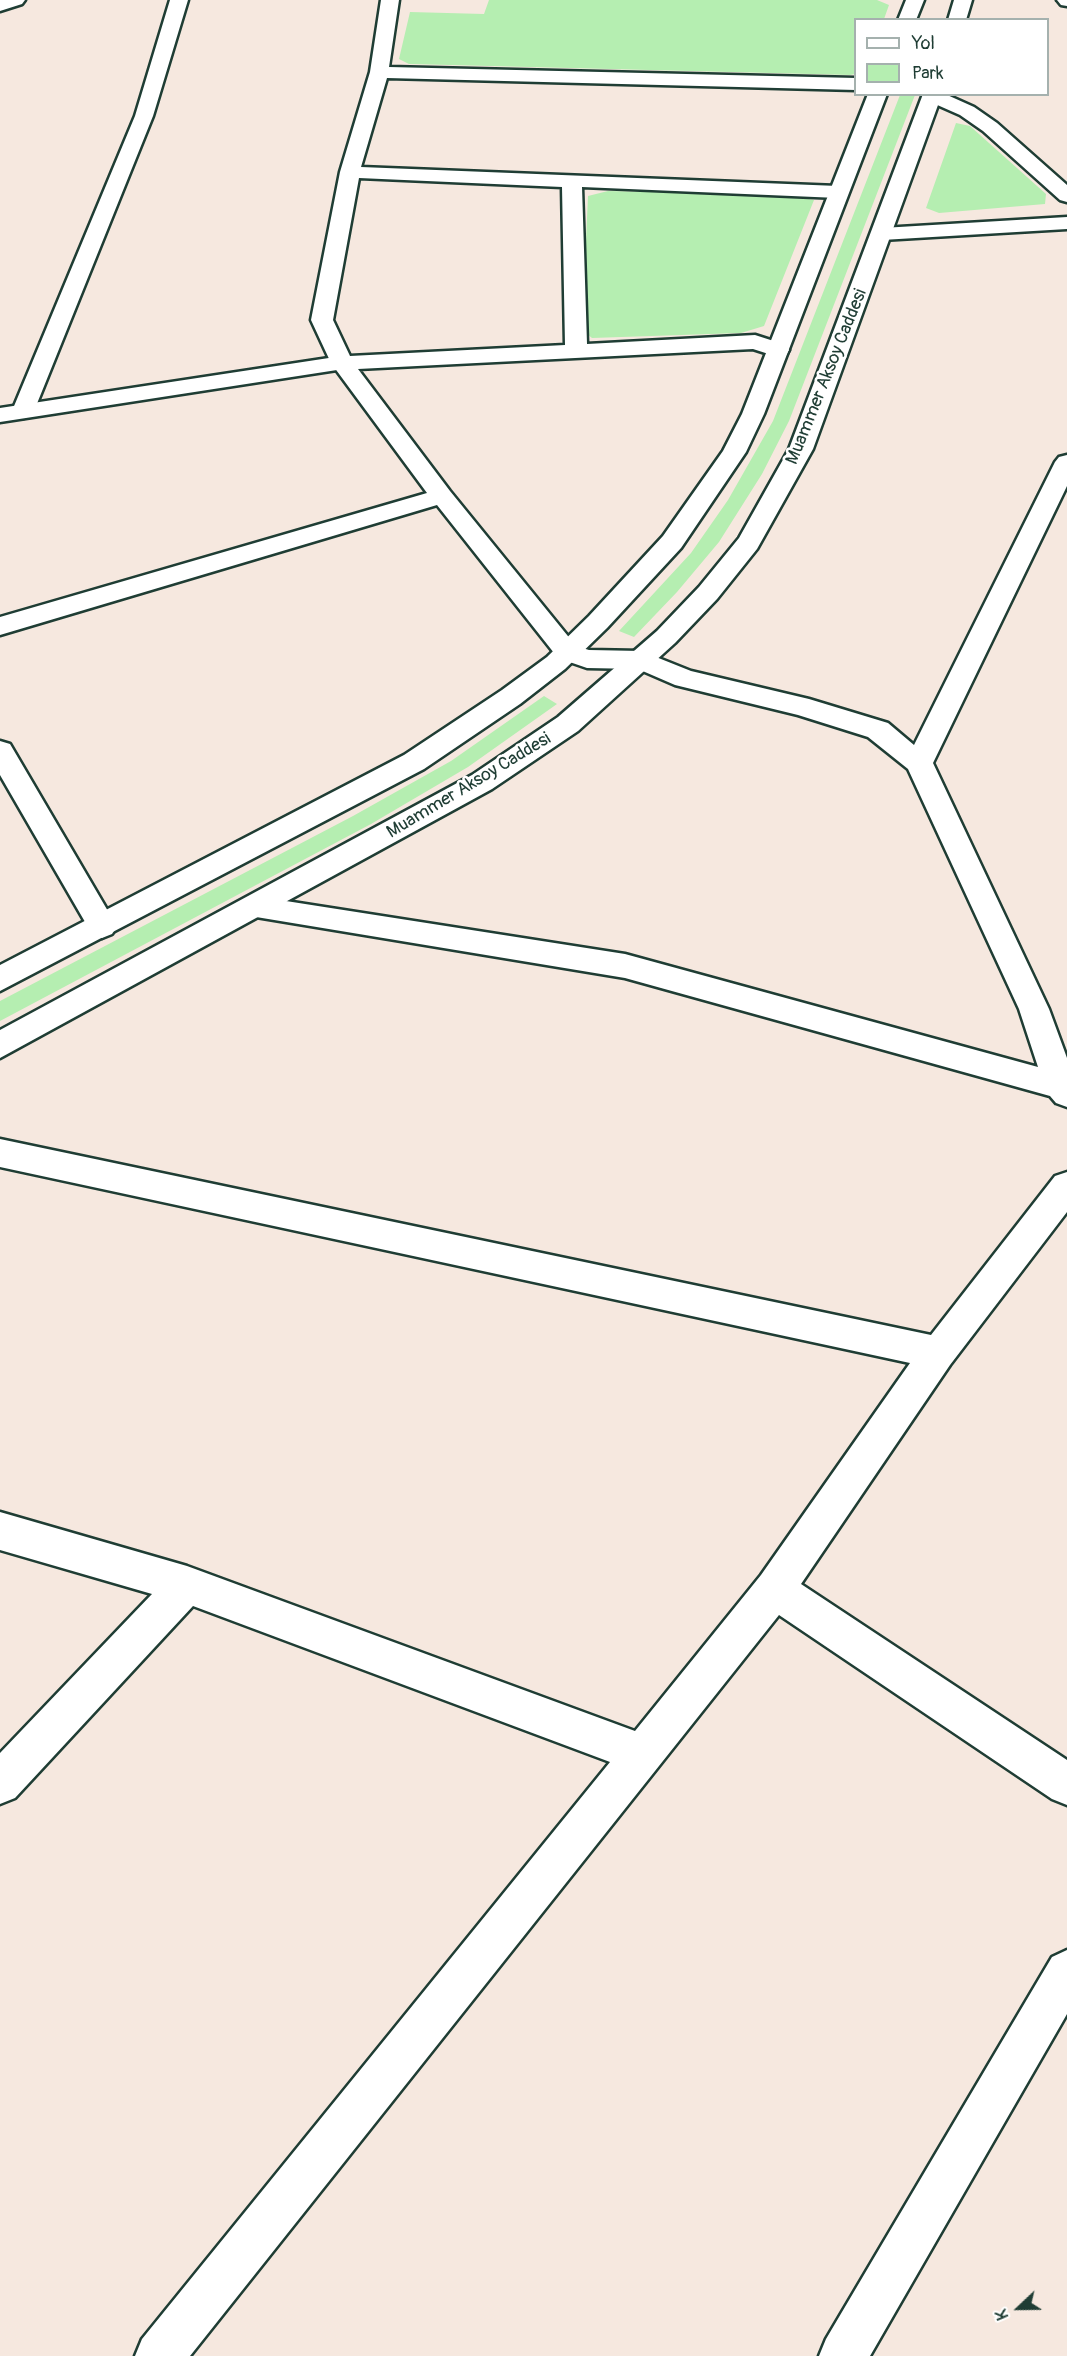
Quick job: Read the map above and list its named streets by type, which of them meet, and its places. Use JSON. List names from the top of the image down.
{
  "streets": {
    "street": ["Muammer Aksoy Caddesi"]
  },
  "legend": ["Yol", "Park"],
  "north": "left"
}
